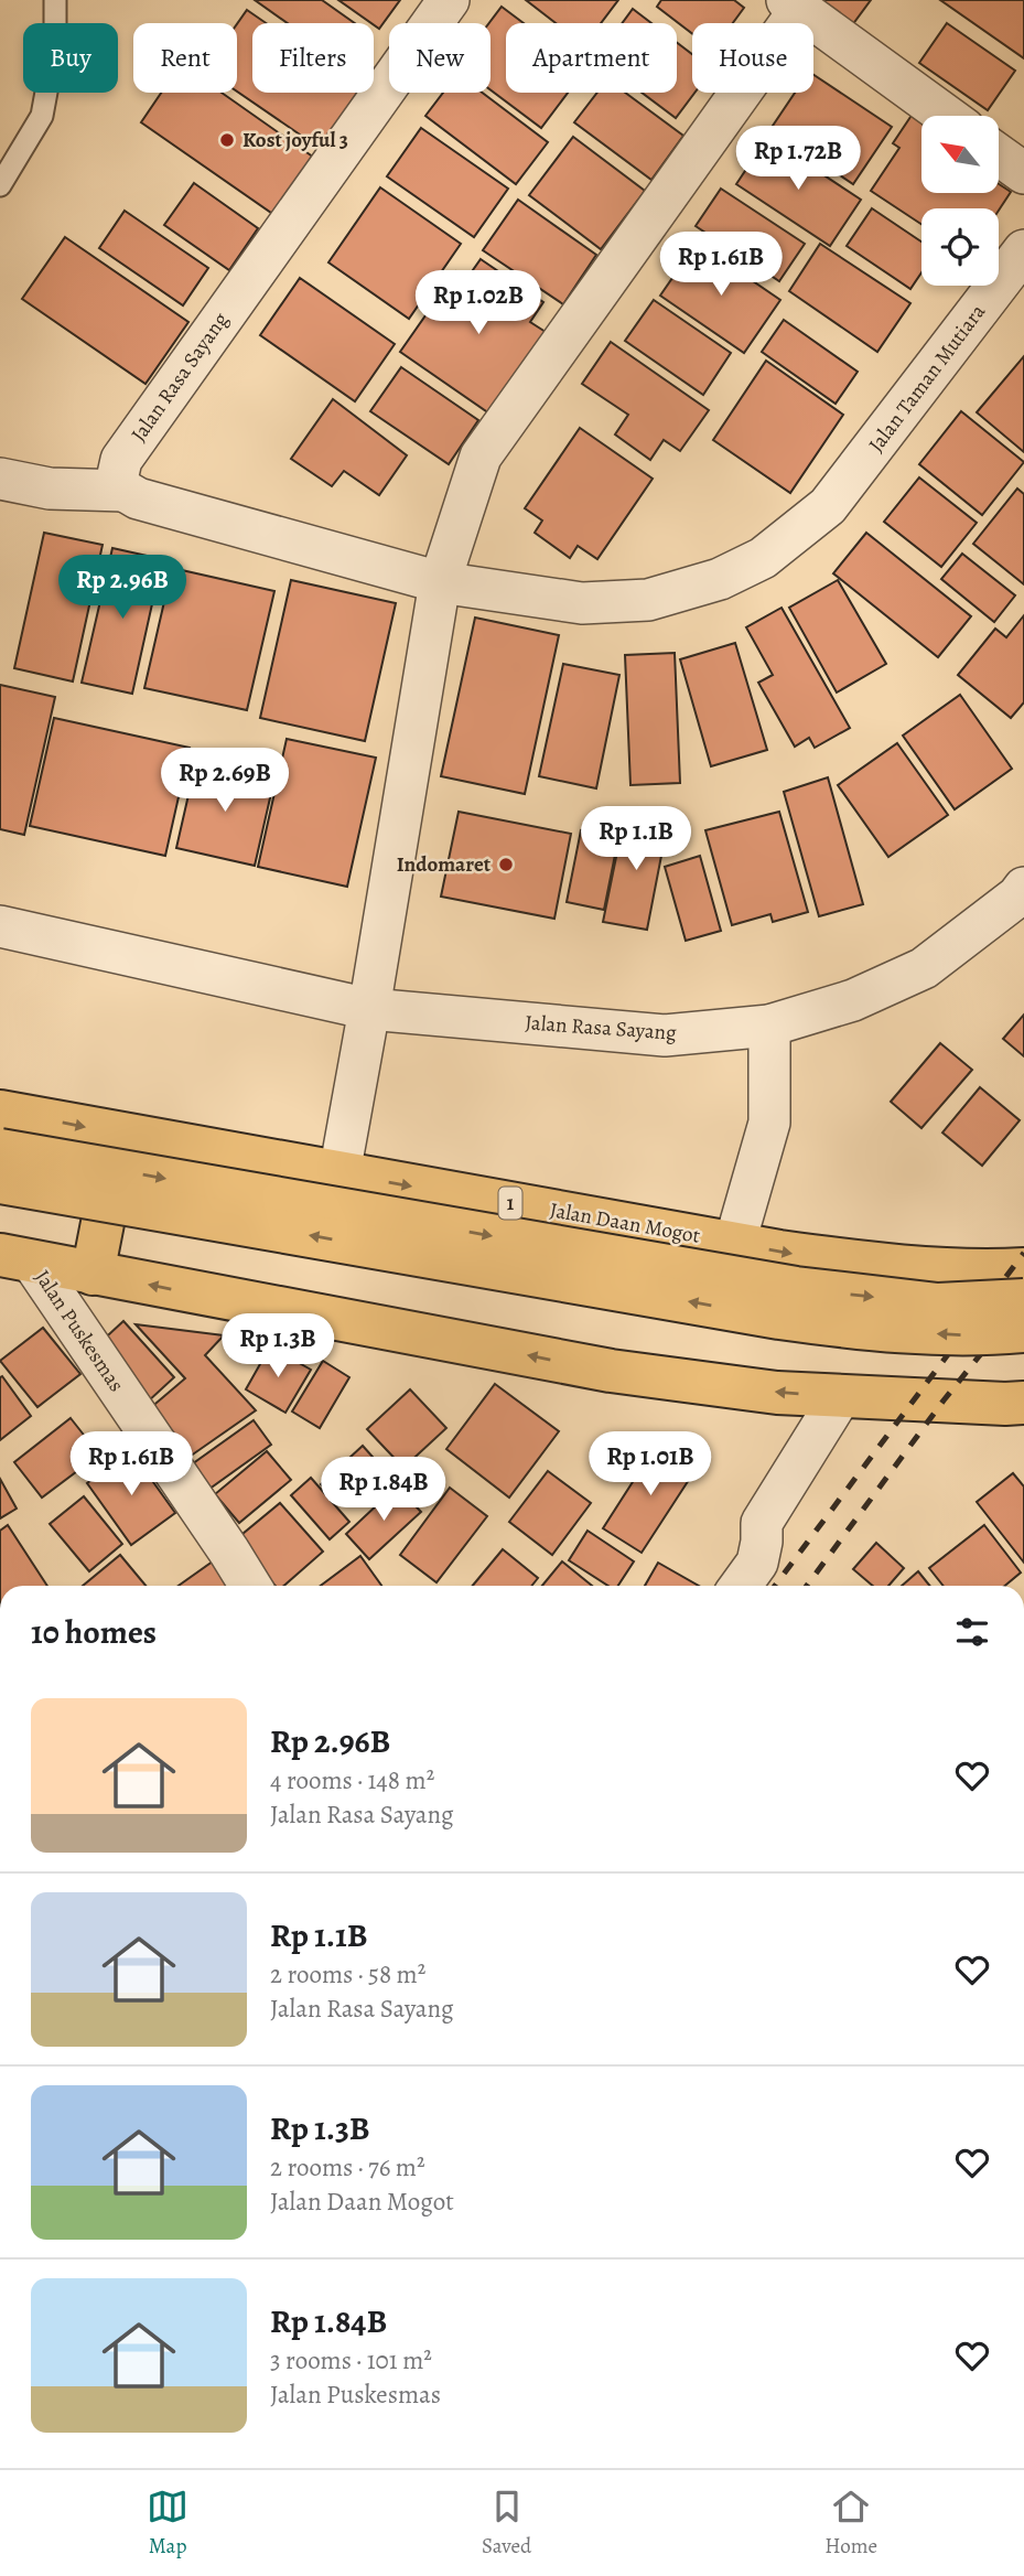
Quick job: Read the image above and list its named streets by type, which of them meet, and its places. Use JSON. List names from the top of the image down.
{
  "streets": {
    "highway": ["1", "Jalan Daan Mogot"],
    "street": ["Jalan Rasa Sayang", "Jalan Taman Mutiara", "Jalan Puskesmas"]
  },
  "places": ["Kost joyful 3", "Indomaret"],
  "north": "top left",
  "page": {
    "chip": [
      "Buy",
      "Rent",
      "Filters",
      "New",
      "Apartment",
      "House"
    ],
    "price": [
      "Rp 1.72B",
      "Rp 1.61B",
      "Rp 1.02B",
      "Rp 2.96B",
      "Rp 2.69B",
      "Rp 1.1B",
      "Rp 1.3B",
      "Rp 1.61B",
      "Rp 1.01B",
      "Rp 1.84B"
    ],
    "heading": "10 homes",
    "list": [
      {
        "name": "Rp 2.96B",
        "note": "4 rooms · 148 m² · Jalan Rasa Sayang"
      },
      {
        "name": "Rp 1.1B",
        "note": "2 rooms · 58 m² · Jalan Rasa Sayang"
      },
      {
        "name": "Rp 1.3B",
        "note": "2 rooms · 76 m² · Jalan Daan Mogot"
      },
      {
        "name": "Rp 1.84B",
        "note": "3 rooms · 101 m² · Jalan Puskesmas"
      }
    ],
    "tabs": ["Map", "Saved", "Home"]
  }
}
